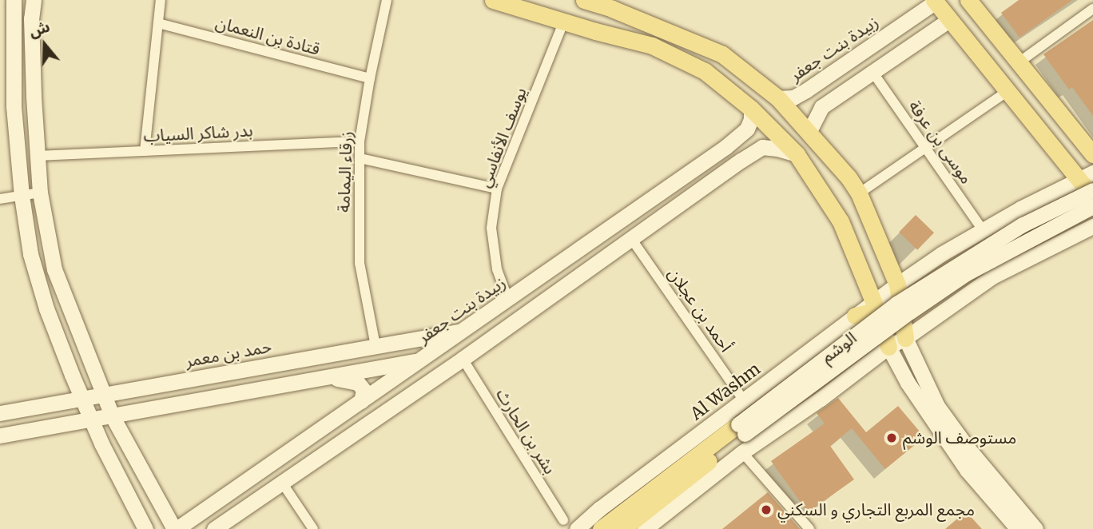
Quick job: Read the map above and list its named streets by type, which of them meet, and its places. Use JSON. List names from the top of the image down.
{
  "streets": {
    "main road": ["الوشم"],
    "street": [
      "قتادة بن النعمان",
      "زبيدة بنت جعفر",
      "بدر شاكر السياب",
      "يوسف الأنفاسي",
      "موسى بن عرفة",
      "زرقاء اليمامة",
      "أحمد بن عجلان",
      "حمد بن معمر",
      "Al Washm",
      "بشر بن الحارث"
    ]
  },
  "crossings": [
    ["قتادة بن النعمان", "زرقاء اليمامة"],
    ["زبيدة بنت جعفر", "يوسف الأنفاسي"],
    ["زبيدة بنت جعفر", "حمد بن معمر"],
    ["بدر شاكر السياب", "زرقاء اليمامة"],
    ["زرقاء اليمامة", "حمد بن معمر"],
    ["أحمد بن عجلان", "Al Washm"]
  ],
  "places": ["مستوصف الوشم", "مجمع المربع التجاري و السكني"],
  "north": "top"
}
